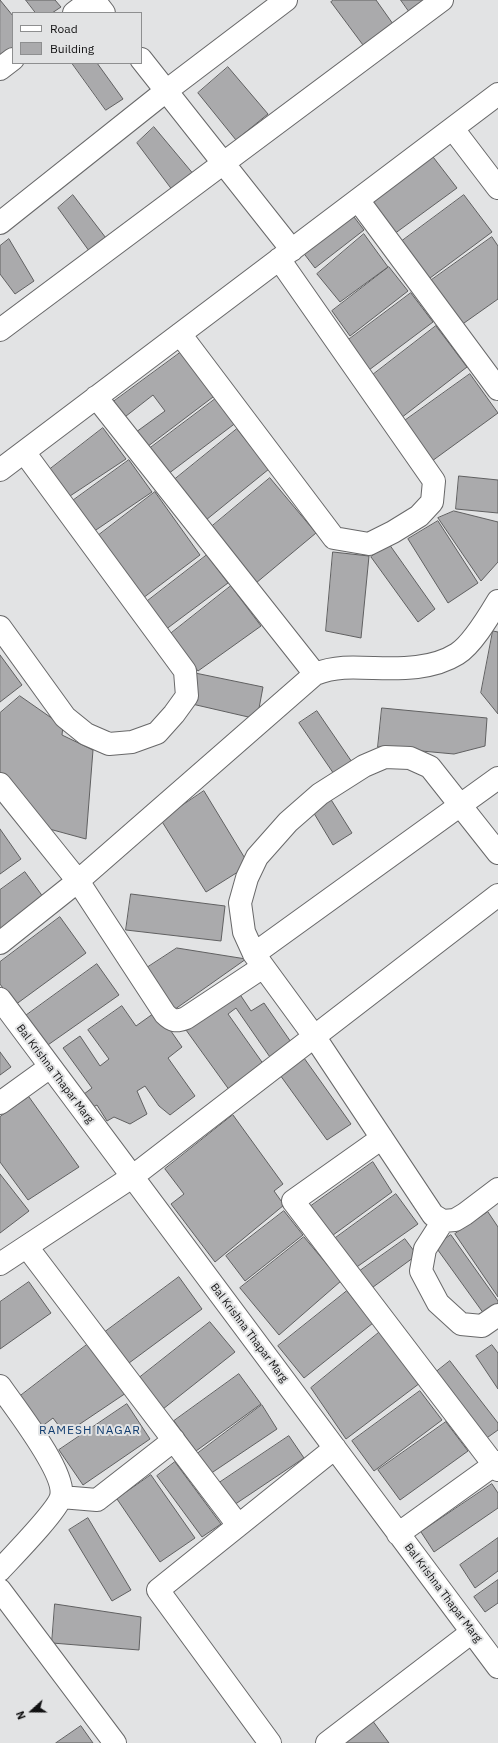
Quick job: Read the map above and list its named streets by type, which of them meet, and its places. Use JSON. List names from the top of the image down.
{
  "streets": {
    "street": ["Bal Krishna Thapar Marg"]
  },
  "districts": ["RAMESH NAGAR"],
  "legend": ["Road", "Building"],
  "north": "left"
}
